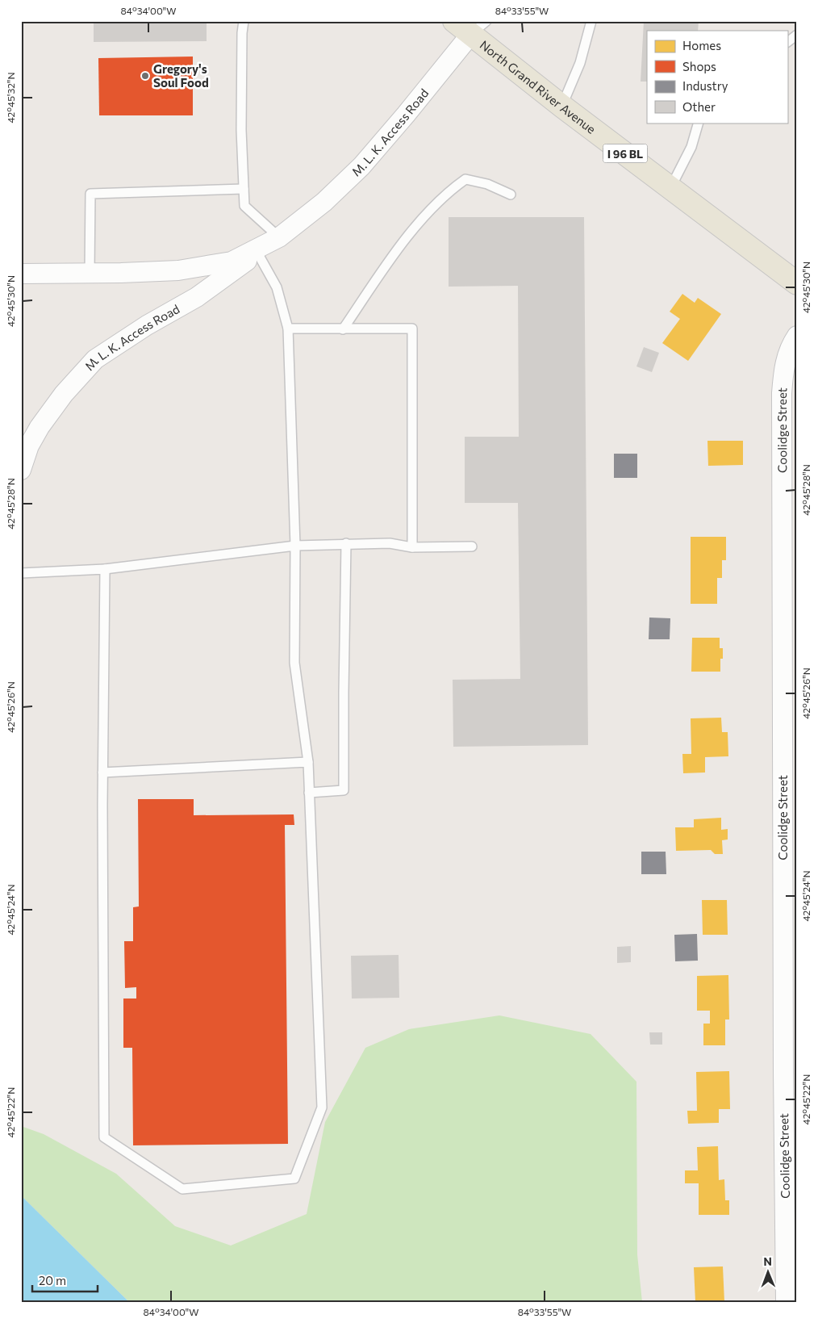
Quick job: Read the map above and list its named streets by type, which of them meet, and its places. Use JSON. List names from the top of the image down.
{
  "streets": {
    "main road": ["North Grand River Avenue", "I 96 BL"],
    "street": ["M. L. K. Access Road", "Coolidge Street"]
  },
  "crossings": [
    ["North Grand River Avenue", "M. L. K. Access Road"]
  ],
  "places": ["Gregory's Soul Food"],
  "legend": [
    "Homes",
    "Shops",
    "Industry",
    "Other"
  ],
  "scale_bar": "20 m",
  "north": "top",
  "coordinates": [
    "84°34'00\"W",
    "84°33'55\"W",
    "42°45'32\"N",
    "42°45'30\"N",
    "42°45'28\"N",
    "42°45'26\"N",
    "42°45'24\"N",
    "42°45'22\"N"
  ]
}
